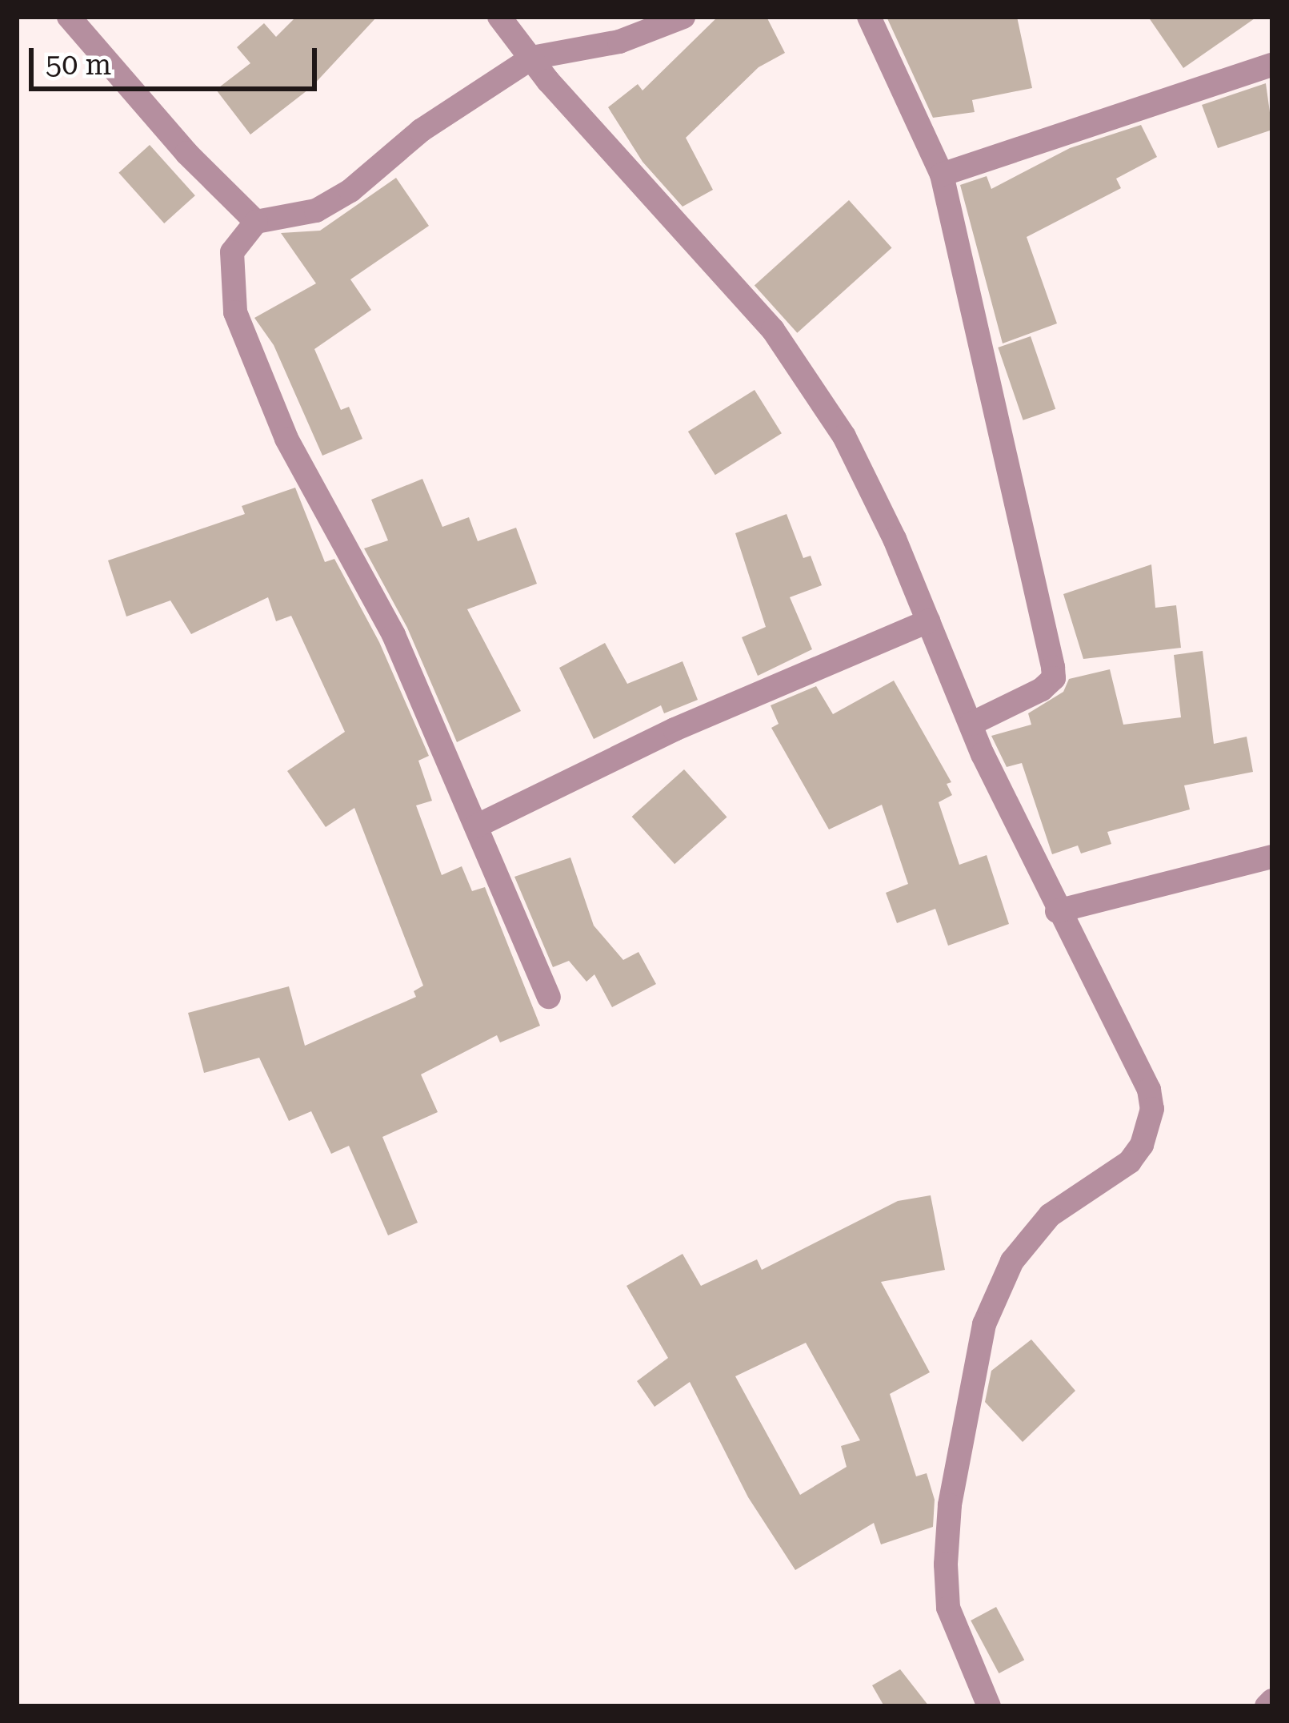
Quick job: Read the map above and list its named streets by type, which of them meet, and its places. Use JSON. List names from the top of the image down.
{
  "scale_bar": "50 m"
}
